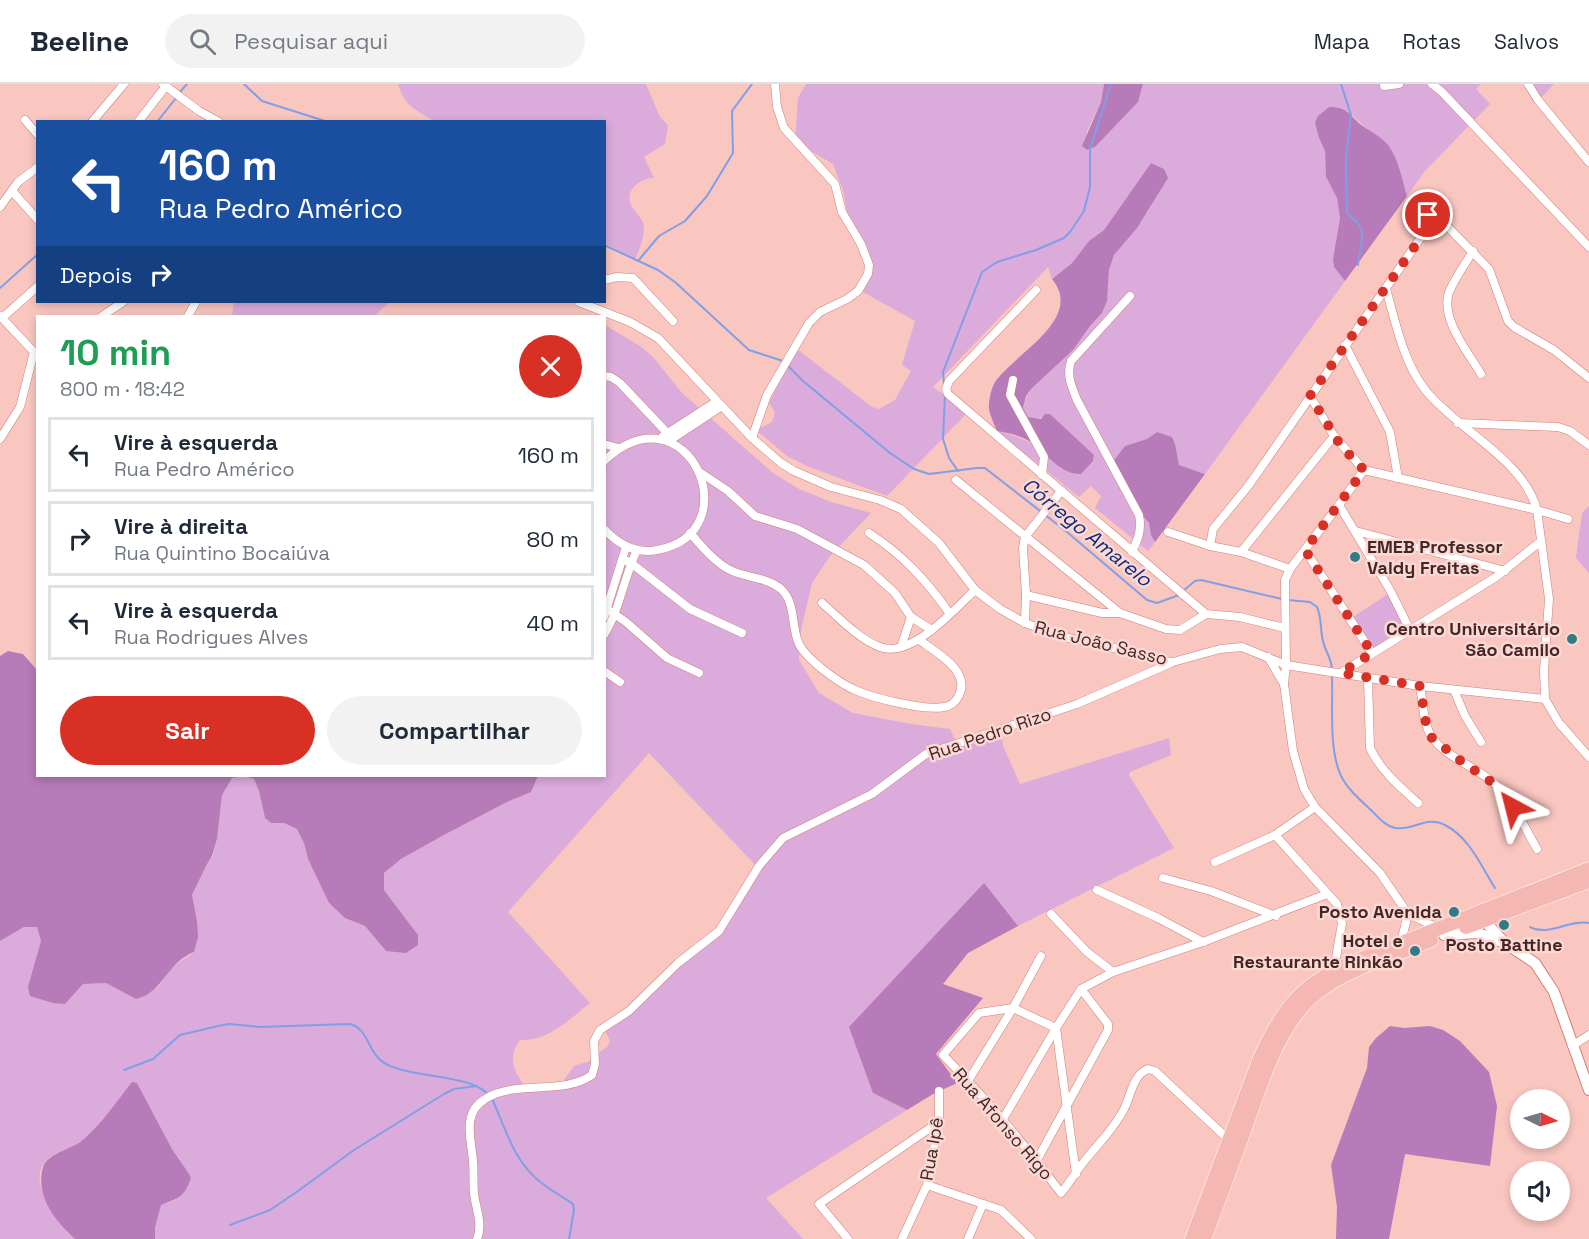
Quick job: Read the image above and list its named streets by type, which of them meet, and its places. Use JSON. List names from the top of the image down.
{
  "streets": {
    "street": [
      "Rua João Sasso",
      "Rua Pedro Rizo",
      "Rua Afonso Rigo",
      "Rua Ipê"
    ]
  },
  "crossings": [
    ["Rua João Sasso", "Rua Pedro Rizo"]
  ],
  "water": ["Córrego Amarelo"],
  "places": [
    "EMEB Professor Valdy Freitas",
    "Centro Universitário São Camilo",
    "Posto Avenida",
    "Posto Battine",
    "Hotel e Restaurante Rinkão"
  ],
  "north": "right",
  "page": {
    "header": "Beeline",
    "search": "Pesquisar aqui",
    "nav": ["Mapa", "Rotas", "Salvos"],
    "turn": ["160 m", "Rua Pedro Américo"],
    "then": "Depois",
    "heading": ["10 min", "800 m · 18:42"],
    "list": [
      {
        "name": "Vire à esquerda",
        "note": "Rua Pedro Américo",
        "value": "160 m"
      },
      {
        "name": "Vire à direita",
        "note": "Rua Quintino Bocaiúva",
        "value": "80 m"
      },
      {
        "name": "Vire à esquerda",
        "note": "Rua Rodrigues Alves",
        "value": "40 m"
      }
    ],
    "buttons": ["Sair", "Compartilhar"]
  }
}
